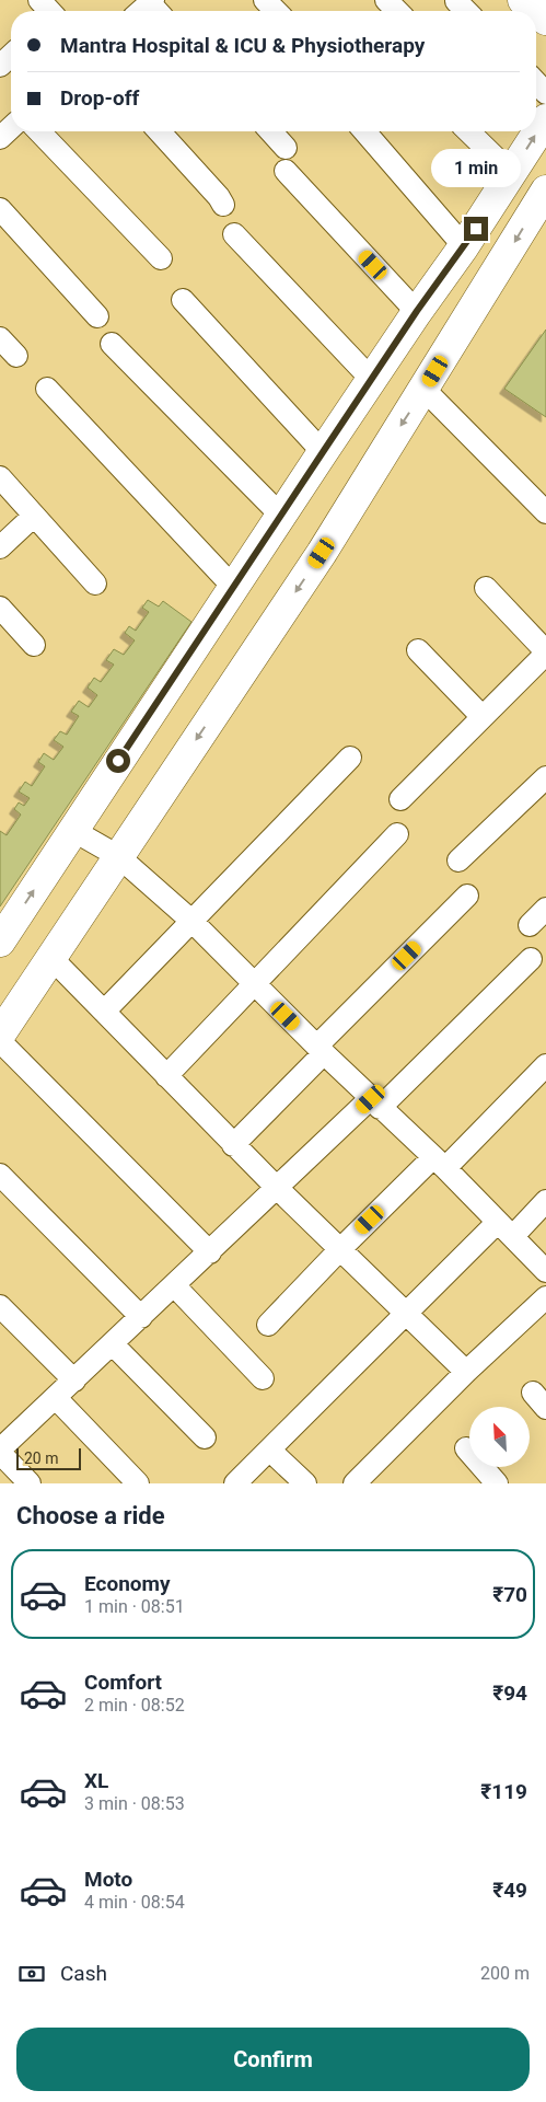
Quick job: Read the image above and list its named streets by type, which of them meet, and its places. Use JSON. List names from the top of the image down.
{
  "scale_bar": "20 m",
  "north": "top left",
  "page": {
    "banner": ["Mantra Hospital & ICU & Physiotherapy", "Drop-off"],
    "bubble": "1 min",
    "scale": "20 m",
    "heading": "Choose a ride",
    "list": [
      {
        "name": "Economy",
        "note": "1 min · 08:51",
        "value": "₹70"
      },
      {
        "name": "Comfort",
        "note": "2 min · 08:52",
        "value": "₹94"
      },
      {
        "name": "XL",
        "note": "3 min · 08:53",
        "value": "₹119"
      },
      {
        "name": "Moto",
        "note": "4 min · 08:54",
        "value": "₹49"
      }
    ],
    "pay": ["Cash", "200 m"],
    "buttons": "Confirm"
  }
}
